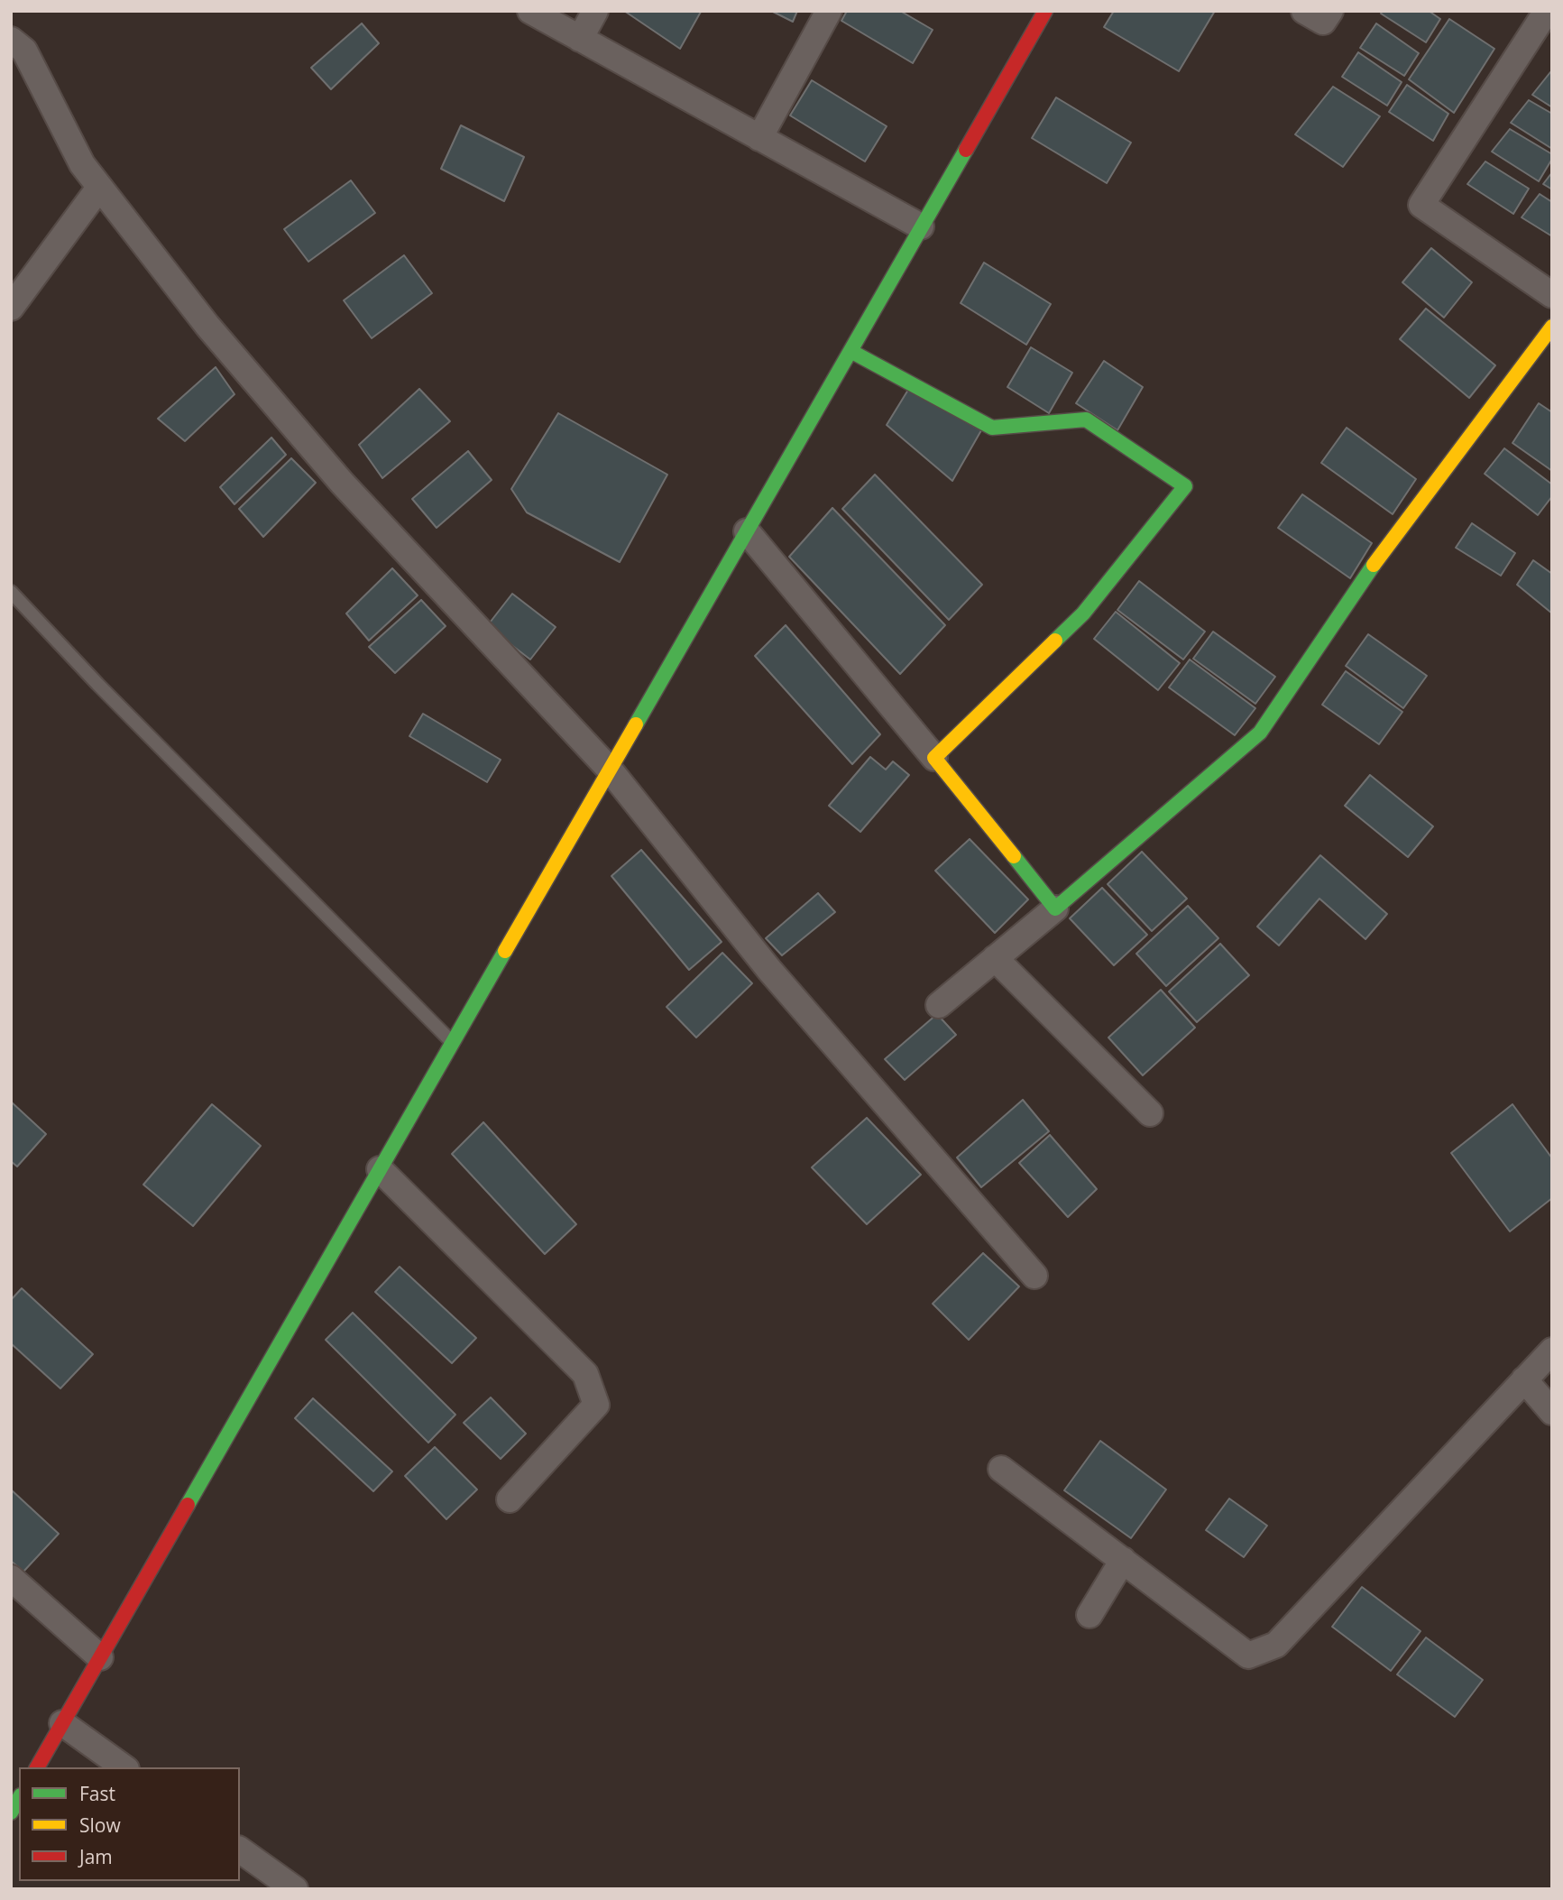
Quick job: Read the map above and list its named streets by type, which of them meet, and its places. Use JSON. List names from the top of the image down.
{
  "legend": ["Fast", "Slow", "Jam"]
}
